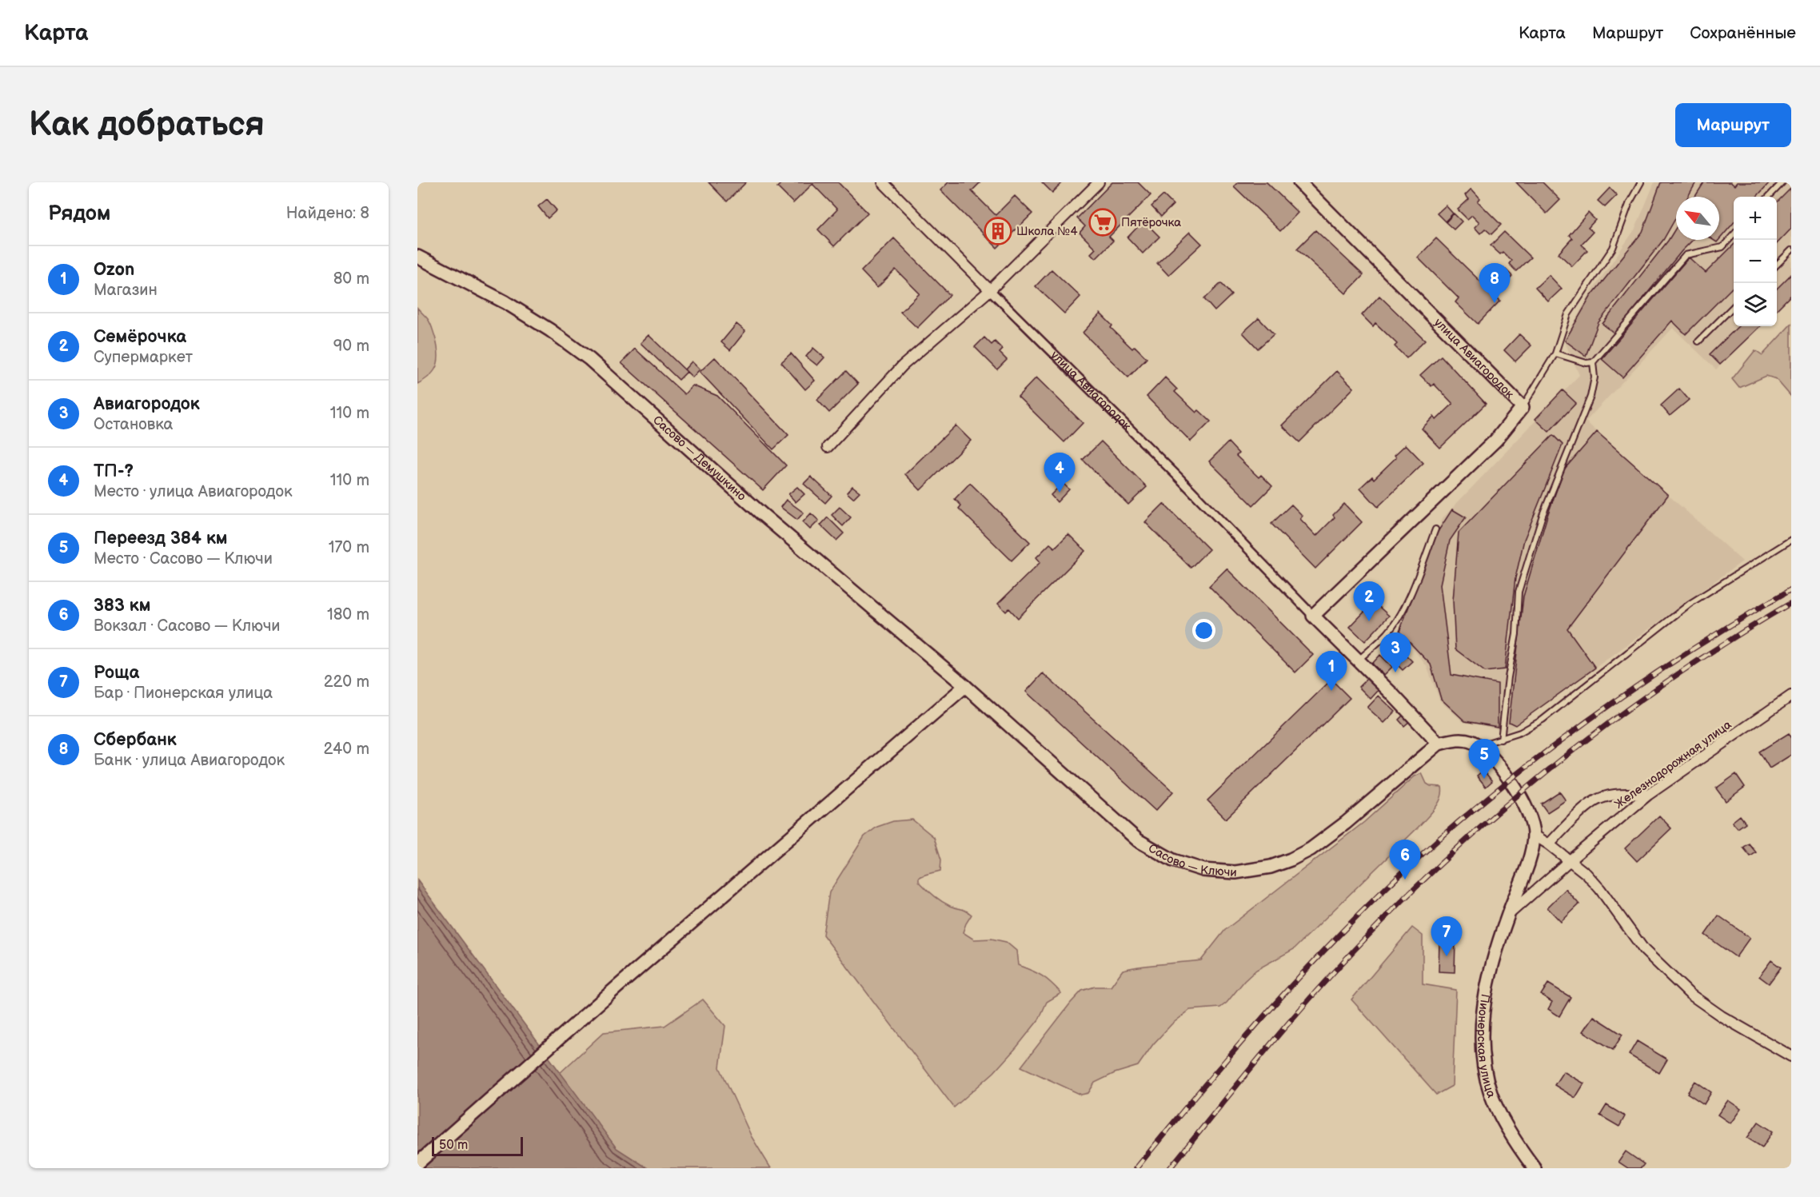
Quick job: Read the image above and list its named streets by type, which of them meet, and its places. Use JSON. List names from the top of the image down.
{
  "streets": {
    "street": [
      "улица Авиагородок",
      "Сасово — Демушкино",
      "Железнодорожная улица",
      "Сасово — Ключи",
      "Пионерская улица"
    ]
  },
  "crossings": [
    ["улица Авиагородок", "Сасово — Ключи"],
    ["Сасово — Демушкино", "Сасово — Ключи"],
    ["Железнодорожная улица", "Пионерская улица"]
  ],
  "places": {
    "supermarket": ["Пятёрочка"],
    "building": ["Школа №4"]
  },
  "scale_bar": "50 m",
  "north": "top left",
  "page": {
    "header": "Карта",
    "nav": ["Карта", "Маршрут", "Сохранённые"],
    "buttons": "Маршрут",
    "title": "Как добраться",
    "heading": ["Рядом", "Найдено: 8"],
    "map_buttons": ["+", "−"],
    "list": [
      {
        "mark": "1",
        "name": "Ozon",
        "note": "Магазин",
        "value": "80 m"
      },
      {
        "mark": "2",
        "name": "Семёрочка",
        "note": "Супермаркет",
        "value": "90 m"
      },
      {
        "mark": "3",
        "name": "Авиагородок",
        "note": "Остановка",
        "value": "110 m"
      },
      {
        "mark": "4",
        "name": "ТП-?",
        "note": "Место · улица Авиагородок",
        "value": "110 m"
      },
      {
        "mark": "5",
        "name": "Переезд 384 км",
        "note": "Место · Сасово — Ключи",
        "value": "170 m"
      },
      {
        "mark": "6",
        "name": "383 км",
        "note": "Вокзал · Сасово — Ключи",
        "value": "180 m"
      },
      {
        "mark": "7",
        "name": "Роща",
        "note": "Бар · Пионерская улица",
        "value": "220 m"
      },
      {
        "mark": "8",
        "name": "Сбербанк",
        "note": "Банк · улица Авиагородок",
        "value": "240 m"
      }
    ],
    "pins": [
      "8",
      "4",
      "2",
      "3",
      "1",
      "5",
      "6",
      "7"
    ],
    "scale": "50 m"
  }
}
